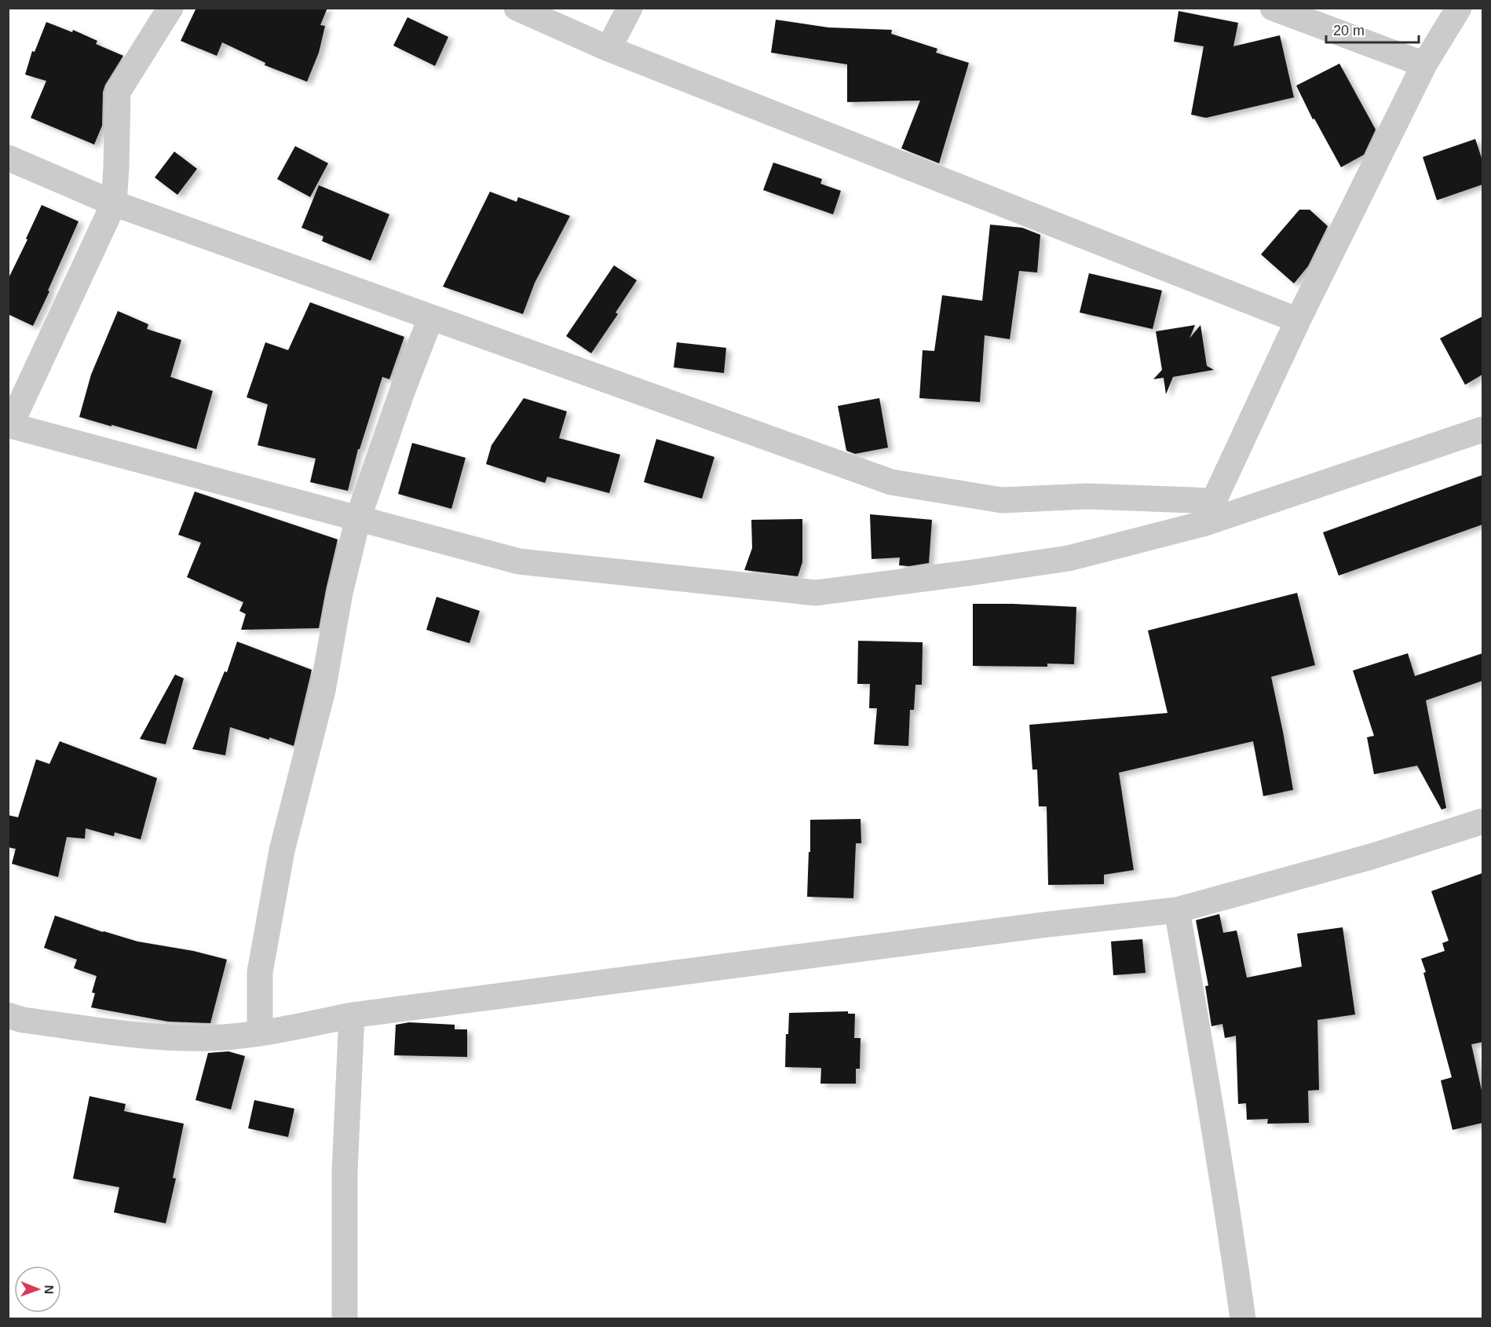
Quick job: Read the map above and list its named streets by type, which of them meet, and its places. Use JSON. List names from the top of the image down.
{
  "scale_bar": "20 m",
  "north": "right"
}
